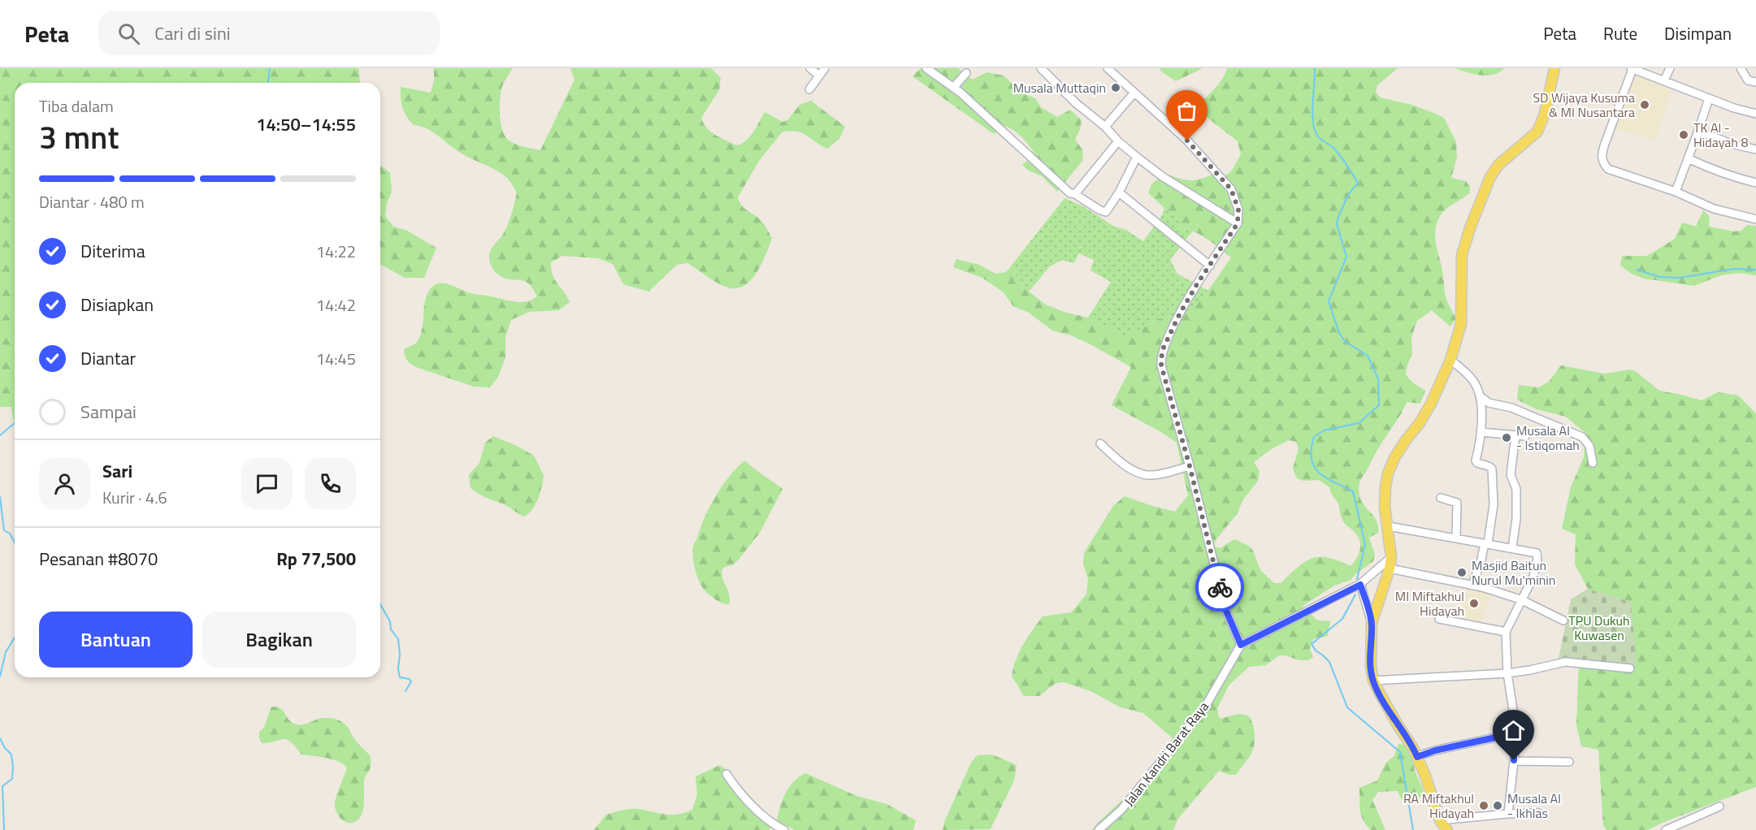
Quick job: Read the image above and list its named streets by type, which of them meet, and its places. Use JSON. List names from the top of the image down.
{
  "streets": {
    "street": ["Jalan Kandri Barat Raya"]
  },
  "parks": ["TPU Dukuh Kuwasen"],
  "places": [
    "Musala Muttaqin",
    "SD Wijaya Kusuma & MI Nusantara",
    "TK Al - Hidayah 8",
    "Musala Al - Istiqomah",
    "Masjid Baitun Nurul Mu'minin",
    "MI Miftakhul Hidayah",
    "RA Miftakhul Hidayah",
    "Musala Al - Ikhlas"
  ],
  "page": {
    "header": "Peta",
    "search": "Cari di sini",
    "nav": ["Peta", "Rute", "Disimpan"],
    "heading": ["3 mnt", "Tiba dalam", "14:50–14:55"],
    "panel": [
      "Sari",
      "Kurir · 4.6",
      "Pesanan #8070",
      "Rp 77,500"
    ],
    "bar": "Diantar · 480 m",
    "list": [
      ["Diterima", "14:22"],
      ["Disiapkan", "14:42"],
      ["Diantar", "14:45"],
      "Sampai"
    ],
    "buttons": ["Bantuan", "Bagikan"]
  }
}
